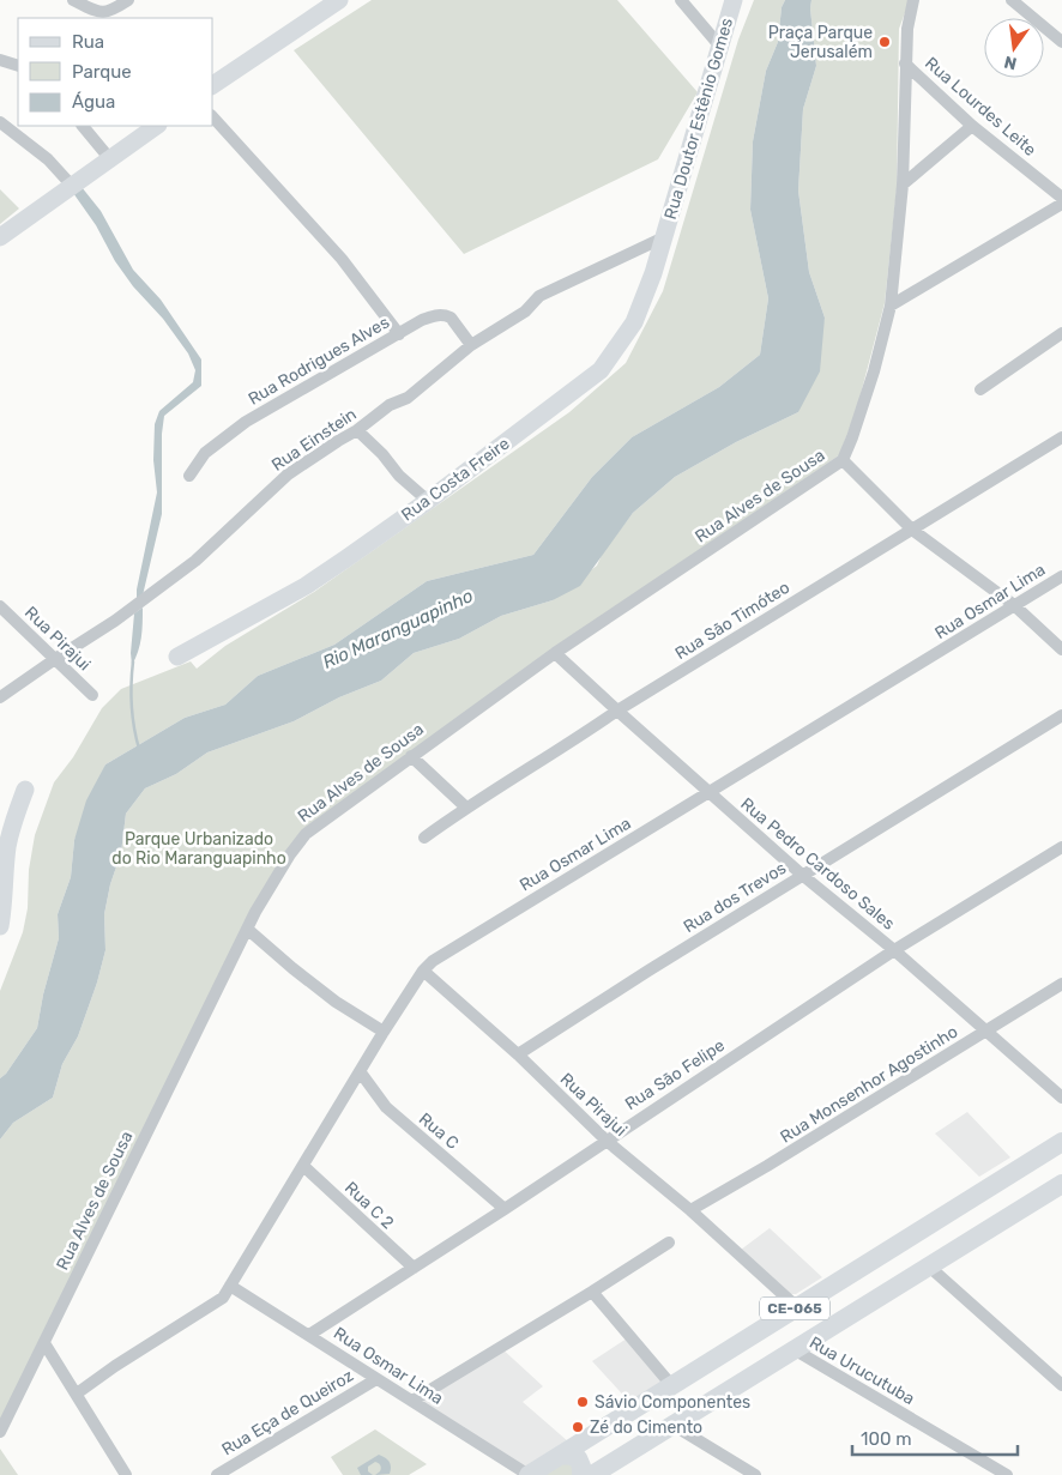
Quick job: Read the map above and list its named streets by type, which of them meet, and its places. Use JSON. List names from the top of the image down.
{
  "streets": {
    "main road": ["Rua Doutor Estênio Gomes", "Rua Costa Freire", "CE-065"],
    "street": [
      "Rua Lourdes Leite",
      "Rua Rodrigues Alves",
      "Rua Einstein",
      "Rua Alves de Sousa",
      "Rua Osmar Lima",
      "Rua São Timóteo",
      "Rua Pirajui",
      "Rua Pedro Cardoso Sales",
      "Rua dos Trevos",
      "Rua São Felipe",
      "Rua Monsenhor Agostinho",
      "Rua C",
      "Rua C 2",
      "Rua Urucutuba",
      "Rua Eça de Queiroz"
    ]
  },
  "crossings": [
    ["Rua Doutor Estênio Gomes", "Rua Einstein"],
    ["Rua Doutor Estênio Gomes", "Rua Costa Freire"],
    ["Rua Rodrigues Alves", "Rua Einstein"],
    ["Rua Einstein", "Rua Costa Freire"],
    ["Rua Einstein", "Rua Pirajui"],
    ["Rua Alves de Sousa", "Rua Pedro Cardoso Sales"],
    ["Rua Osmar Lima", "Rua Pirajui"],
    ["Rua Osmar Lima", "Rua Pedro Cardoso Sales"],
    ["Rua Osmar Lima", "Rua São Felipe"],
    ["Rua Osmar Lima", "Rua C"],
    ["Rua Osmar Lima", "Rua C 2"],
    ["Rua Osmar Lima", "CE-065"],
    ["Rua Osmar Lima", "Rua Eça de Queiroz"],
    ["Rua São Timóteo", "Rua Pedro Cardoso Sales"],
    ["Rua Pirajui", "Rua dos Trevos"],
    ["Rua Pirajui", "Rua São Felipe"],
    ["Rua Pirajui", "Rua Monsenhor Agostinho"],
    ["Rua Pirajui", "CE-065"],
    ["Rua Pedro Cardoso Sales", "Rua dos Trevos"],
    ["Rua Pedro Cardoso Sales", "Rua São Felipe"],
    ["Rua Pedro Cardoso Sales", "Rua Monsenhor Agostinho"],
    ["Rua São Felipe", "Rua C"],
    ["Rua São Felipe", "Rua C 2"],
    ["CE-065", "Rua Urucutuba"]
  ],
  "water": ["Rio Maranguapinho"],
  "parks": ["Parque Urbanizado do Rio Maranguapinho"],
  "places": ["Praça Parque Jerusalém", "Sávio Componentes", "Zé do Cimento"],
  "legend": ["Rua", "Parque", "Água"],
  "scale_bar": "100 m",
  "north": "bottom"
}
